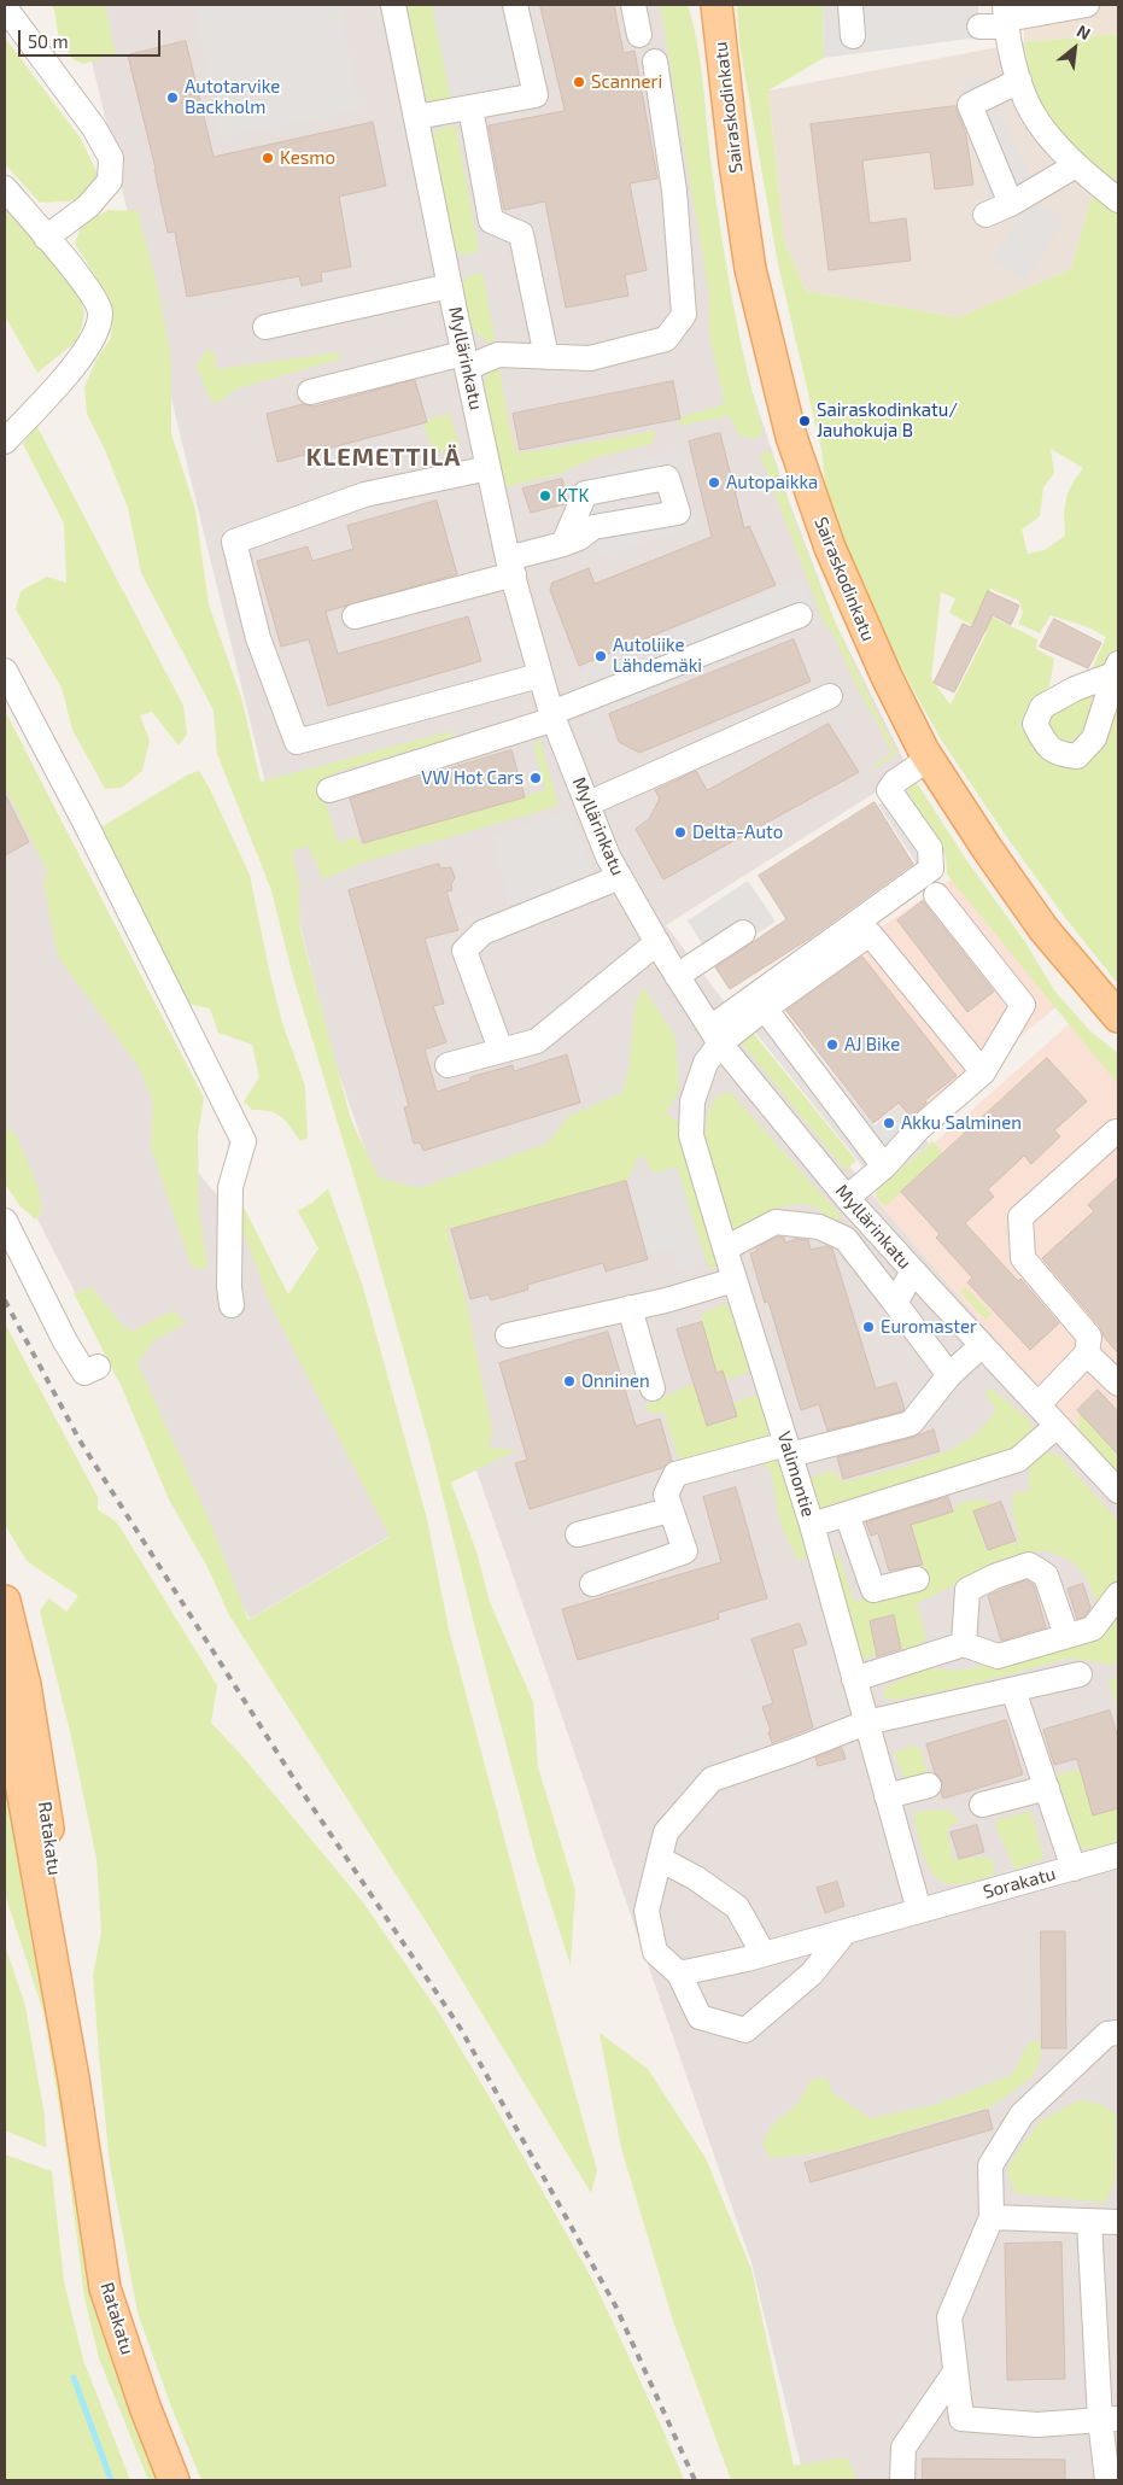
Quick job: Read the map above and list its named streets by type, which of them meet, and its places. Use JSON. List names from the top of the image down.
{
  "streets": {
    "main road": ["Sairaskodinkatu", "Ratakatu"],
    "street": ["Myllärinkatu", "Valimontie", "Sorakatu"]
  },
  "crossings": [
    ["Myllärinkatu", "Valimontie"],
    ["Valimontie", "Sorakatu"]
  ],
  "districts": ["KLEMETTILÄ"],
  "places": [
    "Scanneri",
    "Autotarvike Backholm",
    "Kesmo",
    "Sairaskodinkatu/ Jauhokuja B",
    "Autopaikka",
    "KTK",
    "Autoliike Lähdemäki",
    "VW Hot Cars",
    "Delta-Auto",
    "AJ Bike",
    "Akku Salminen",
    "Euromaster",
    "Onninen"
  ],
  "scale_bar": "50 m",
  "north": "top right"
}
